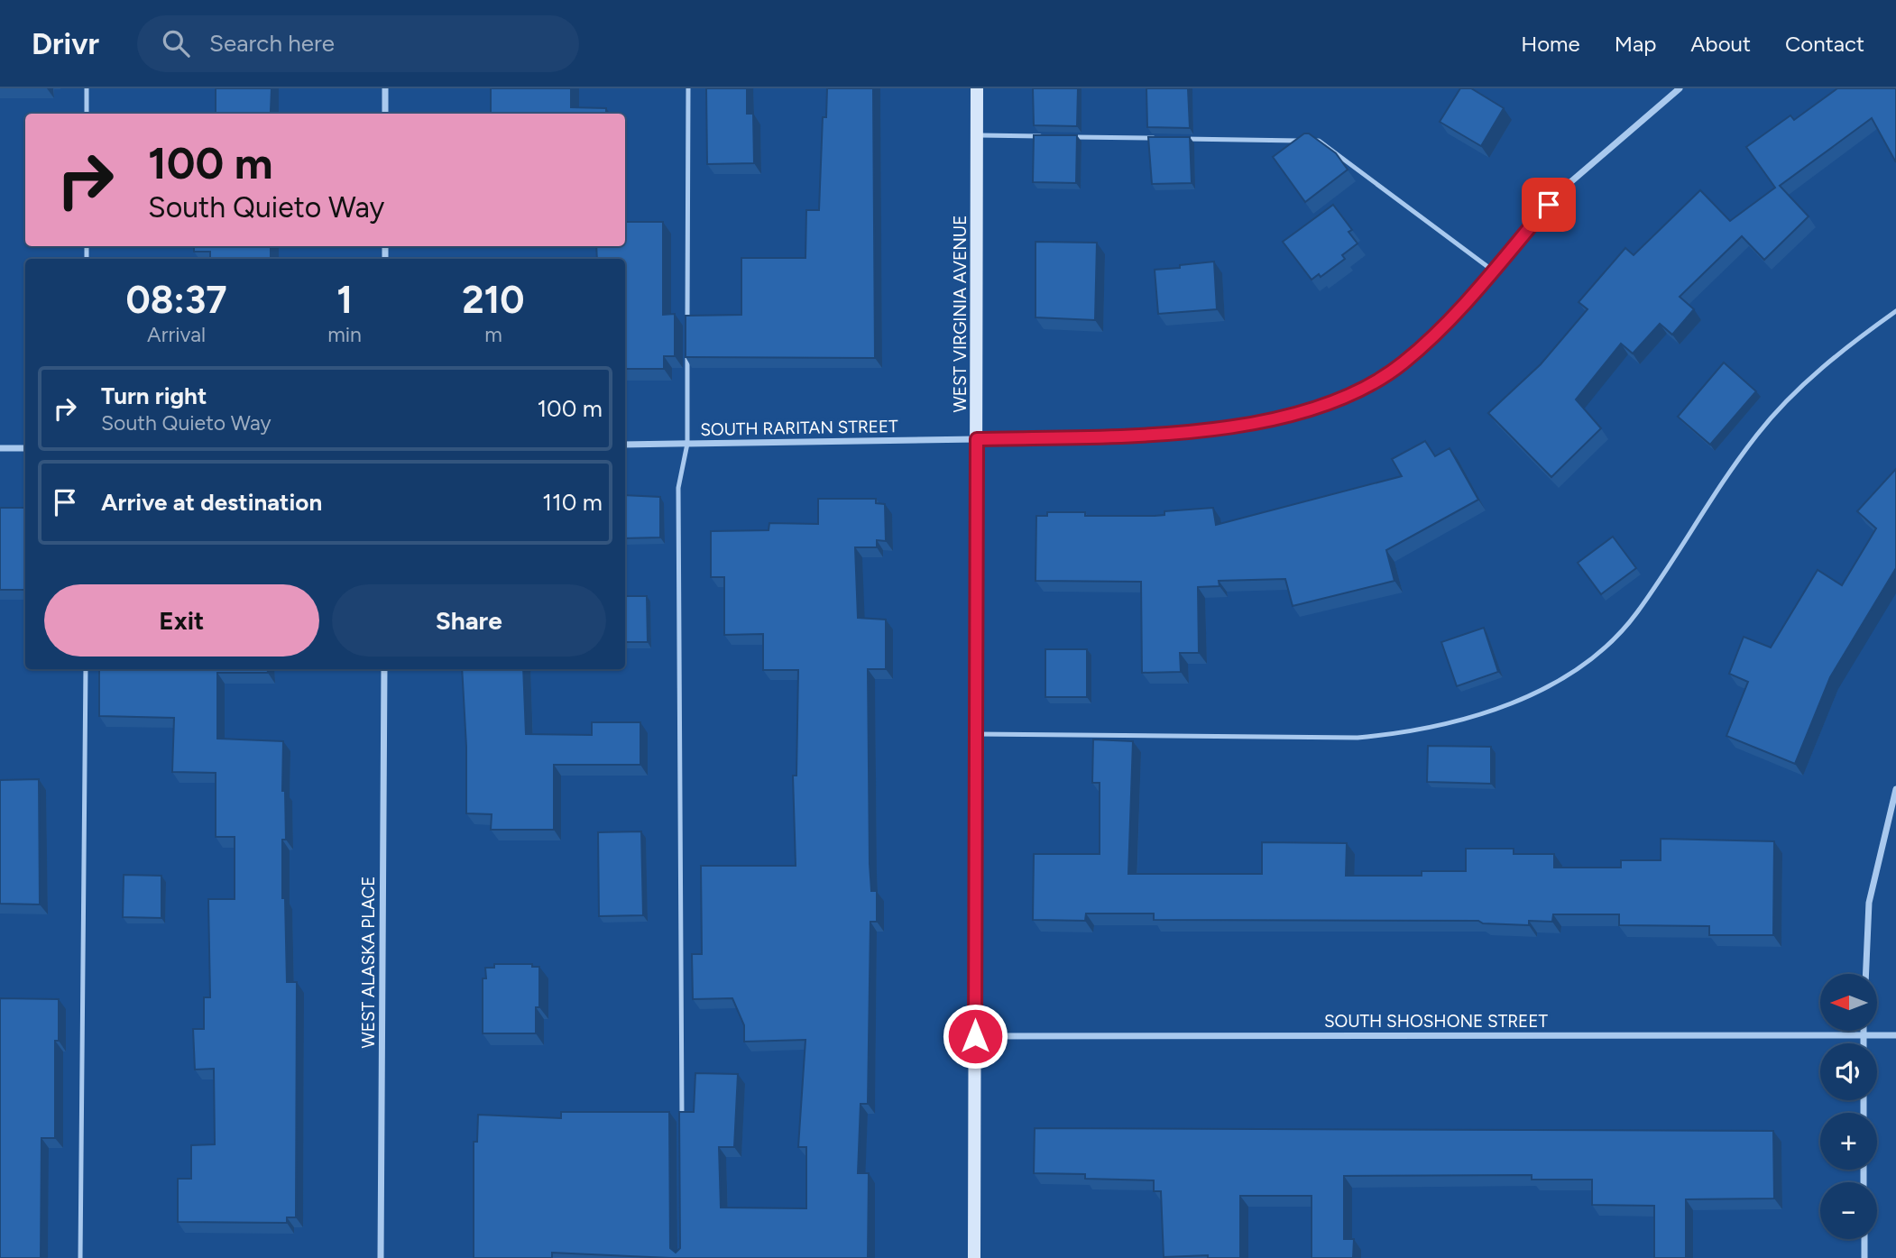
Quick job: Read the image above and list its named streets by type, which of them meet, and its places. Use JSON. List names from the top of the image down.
{
  "streets": {
    "street": [
      "WEST VIRGINIA AVENUE",
      "SOUTH RARITAN STREET",
      "WEST ALASKA PLACE",
      "SOUTH SHOSHONE STREET"
    ]
  },
  "crossings": [
    ["WEST VIRGINIA AVENUE", "SOUTH RARITAN STREET"],
    ["WEST VIRGINIA AVENUE", "SOUTH SHOSHONE STREET"]
  ],
  "north": "left",
  "page": {
    "header": "Drivr",
    "search": "Search here",
    "nav": [
      "Home",
      "Map",
      "About",
      "Contact"
    ],
    "turn": ["100 m", "South Quieto Way"],
    "eta": [
      "08:37",
      "Arrival",
      "1",
      "min",
      "210",
      "m"
    ],
    "list": [
      {
        "name": "Turn right",
        "note": "South Quieto Way",
        "value": "100 m"
      },
      {
        "name": "Arrive at destination",
        "value": "110 m"
      }
    ],
    "buttons": ["Exit", "Share"],
    "map_buttons": ["+", "−"]
  }
}
